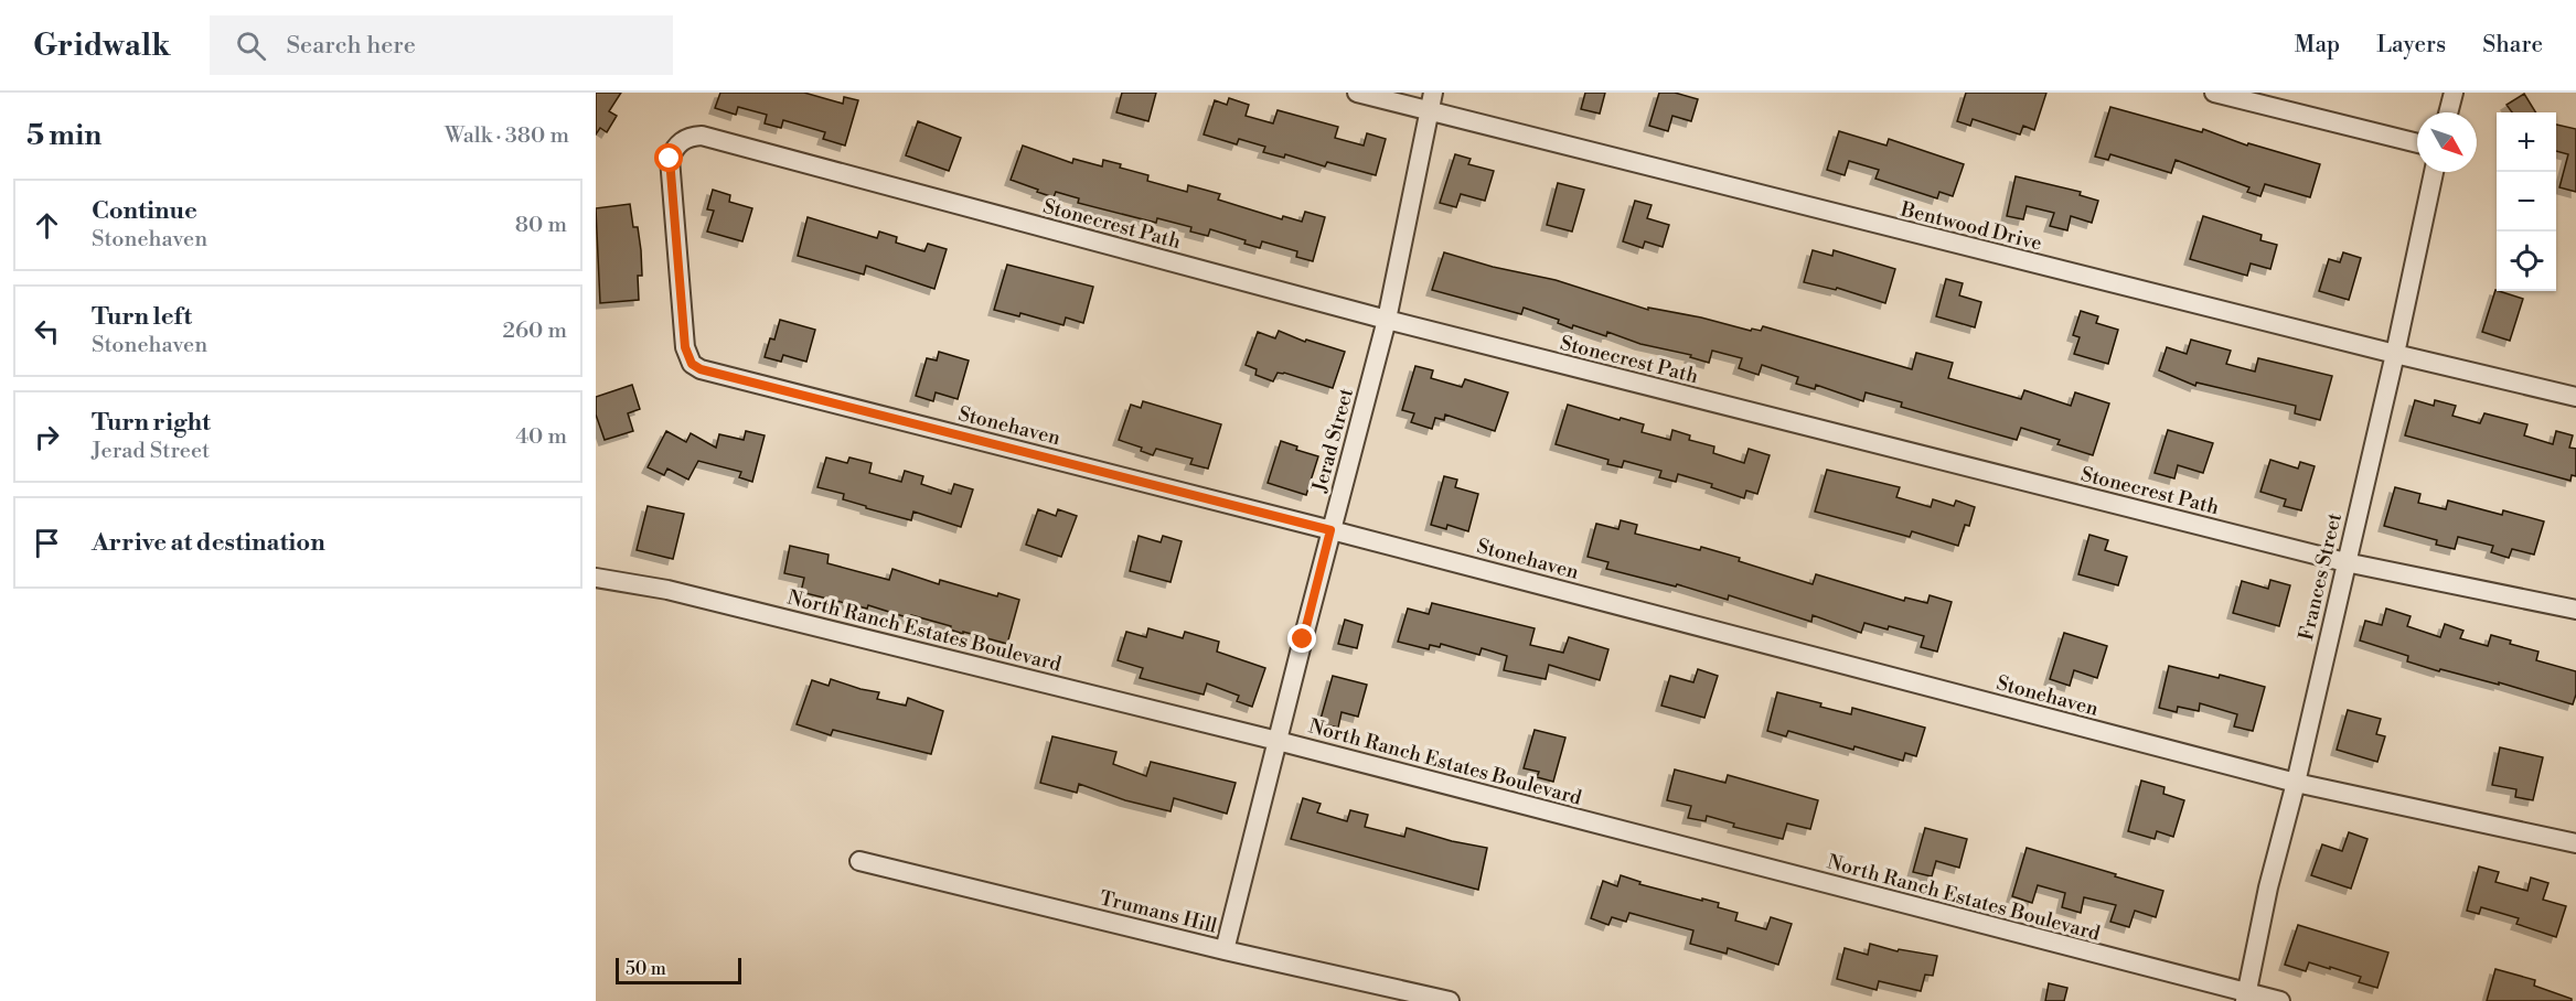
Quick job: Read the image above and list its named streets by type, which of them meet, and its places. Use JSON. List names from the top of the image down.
{
  "streets": {
    "street": [
      "Stonecrest Path",
      "Bentwood Drive",
      "Stonehaven",
      "Jerad Street",
      "Frances Street",
      "North Ranch Estates Boulevard",
      "Trumans Hill"
    ]
  },
  "crossings": [
    ["Stonecrest Path", "Stonehaven"],
    ["Stonecrest Path", "Jerad Street"],
    ["Stonecrest Path", "Frances Street"],
    ["Bentwood Drive", "Jerad Street"],
    ["Bentwood Drive", "Frances Street"],
    ["Stonehaven", "Jerad Street"],
    ["Stonehaven", "Frances Street"],
    ["Jerad Street", "North Ranch Estates Boulevard"],
    ["Jerad Street", "Trumans Hill"],
    ["Frances Street", "North Ranch Estates Boulevard"]
  ],
  "scale_bar": "50 m",
  "north": "bottom right",
  "page": {
    "header": "Gridwalk",
    "search": "Search here",
    "nav": ["Map", "Layers", "Share"],
    "heading": ["5 min", "Walk · 380 m"],
    "map_buttons": ["+", "−"],
    "list": [
      ["Continue", "Stonehaven", "80 m"],
      ["Turn left", "Stonehaven", "260 m"],
      ["Turn right", "Jerad Street", "40 m"],
      "Arrive at destination"
    ],
    "scale": "50 m"
  }
}
